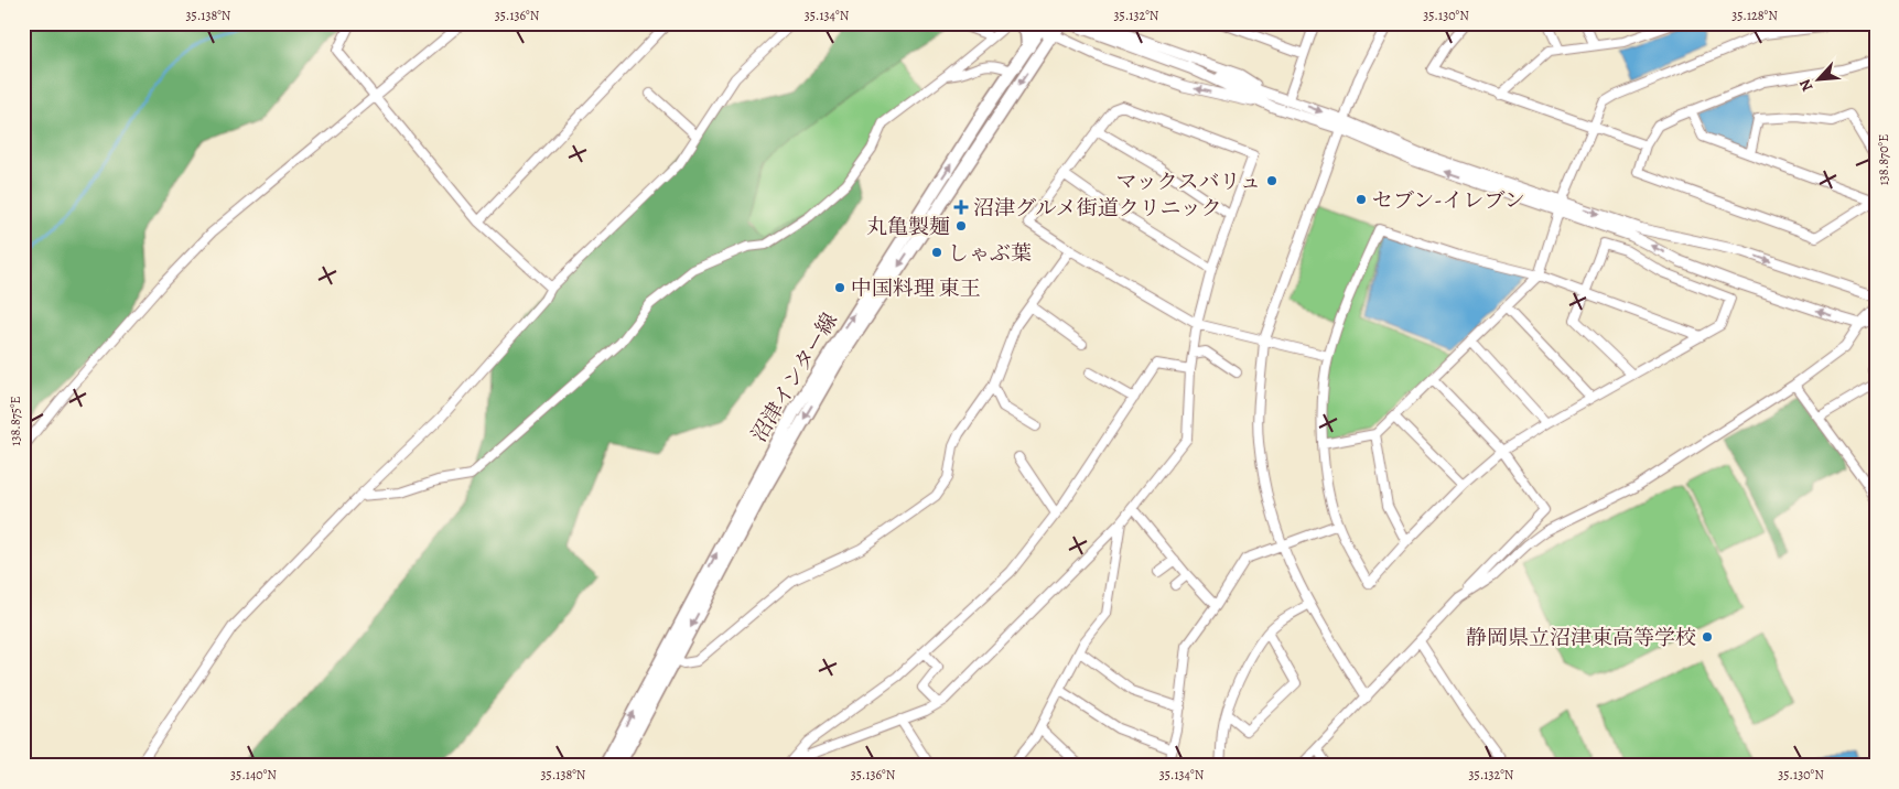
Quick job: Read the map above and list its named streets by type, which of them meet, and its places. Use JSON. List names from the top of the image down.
{
  "streets": {
    "main road": ["沼津インター線"]
  },
  "places": {
    "other": [
      "マックスバリュ",
      "セブン-イレブン",
      "丸亀製麺",
      "しゃぶ葉",
      "中国料理 東王",
      "静岡県立沼津東高等学校"
    ],
    "health": ["沼津グルメ街道クリニック"]
  },
  "north": "bottom left",
  "coordinates": [
    "35.138°N",
    "35.136°N",
    "35.134°N",
    "35.132°N",
    "35.130°N",
    "35.128°N",
    "138.870°E",
    "138.875°E",
    "35.140°N"
  ]
}
